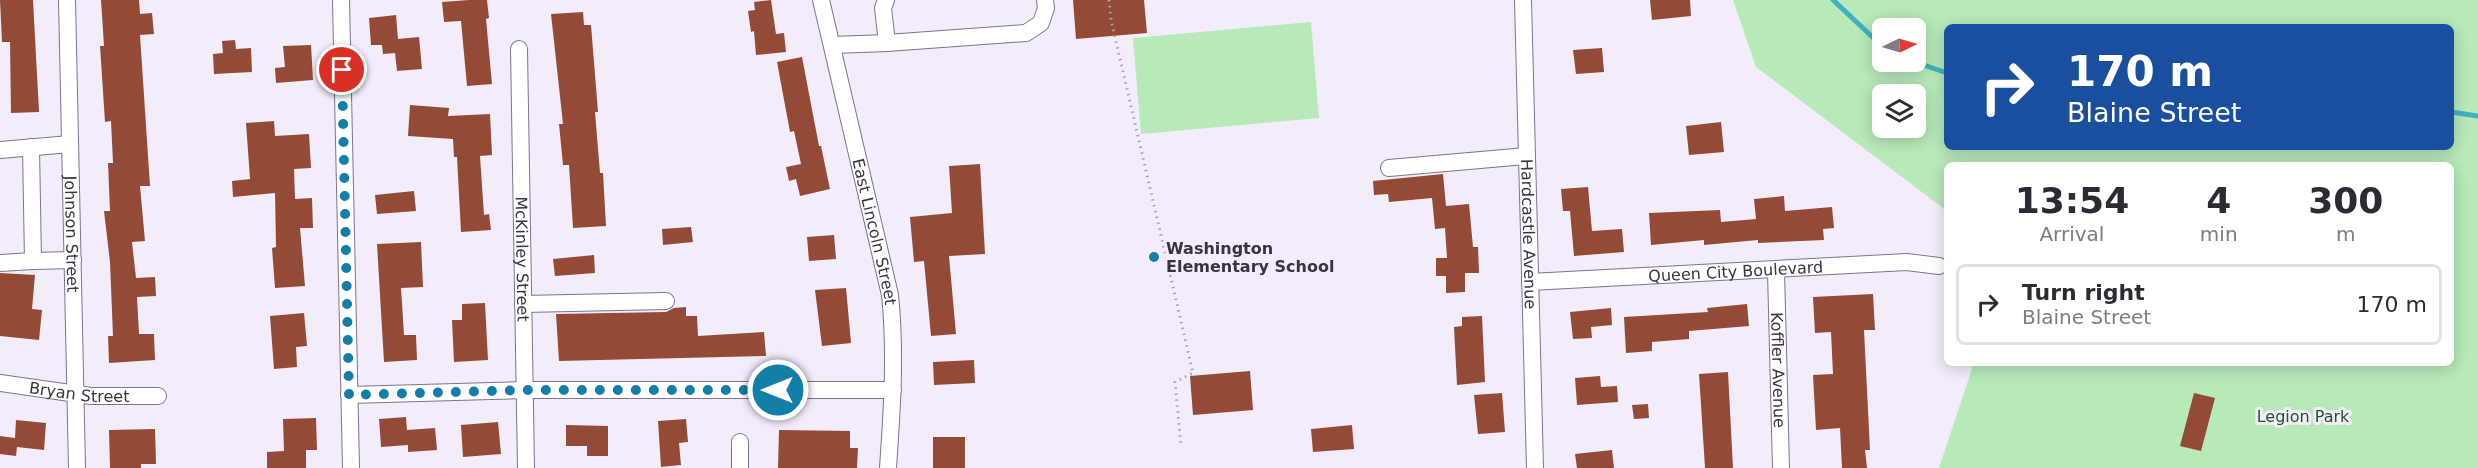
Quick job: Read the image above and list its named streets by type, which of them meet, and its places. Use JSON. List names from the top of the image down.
{
  "streets": {
    "street": [
      "East Lincoln Street",
      "Johnson Street",
      "Hardcastle Avenue",
      "McKinley Street",
      "Queen City Boulevard",
      "Koffler Avenue",
      "Bryan Street"
    ]
  },
  "crossings": [
    ["Johnson Street", "Bryan Street"],
    ["Hardcastle Avenue", "Queen City Boulevard"],
    ["Queen City Boulevard", "Koffler Avenue"]
  ],
  "parks": ["Legion Park"],
  "places": ["Washington Elementary School"],
  "north": "right",
  "page": {
    "turn": ["170 m", "Blaine Street"],
    "eta": [
      "13:54",
      "Arrival",
      "4",
      "min",
      "300",
      "m"
    ],
    "list": [
      {
        "name": "Turn right",
        "note": "Blaine Street",
        "value": "170 m"
      }
    ]
  }
}
